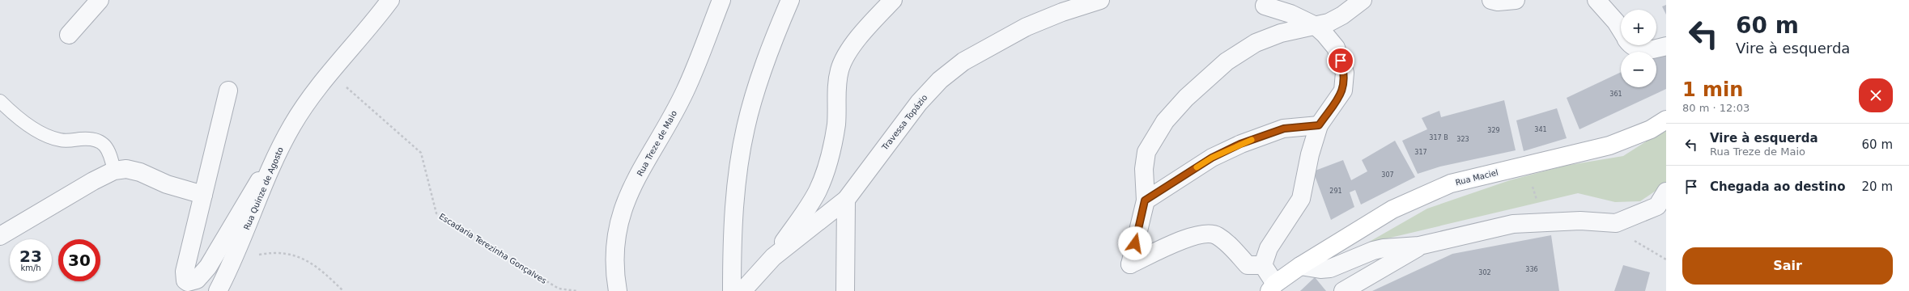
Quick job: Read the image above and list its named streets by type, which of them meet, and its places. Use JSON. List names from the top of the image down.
{
  "streets": {
    "main road": ["Rua Maciel"],
    "street": ["Travessa Topázio", "Rua Treze de Maio", "Rua Quinze de Agosto"],
    "path": ["Escadaria Terezinha Gonçalves"]
  },
  "crossings": [
    ["Rua Quinze de Agosto", "Escadaria Terezinha Gonçalves"]
  ],
  "house_numbers": [
    "361",
    "341",
    "329",
    "317 B",
    "323",
    "317",
    "307",
    "291",
    "336",
    "302"
  ],
  "page": {
    "turn": ["60 m", "Vire à esquerda"],
    "map_buttons": ["+", "−"],
    "heading": ["1 min", "80 m · 12:03"],
    "list": [
      {
        "name": "Vire à esquerda",
        "note": "Rua Treze de Maio",
        "value": "60 m"
      },
      {
        "name": "Chegada ao destino",
        "value": "20 m"
      }
    ],
    "speed": "23 km/h",
    "limit": "30",
    "buttons": "Sair"
  }
}
